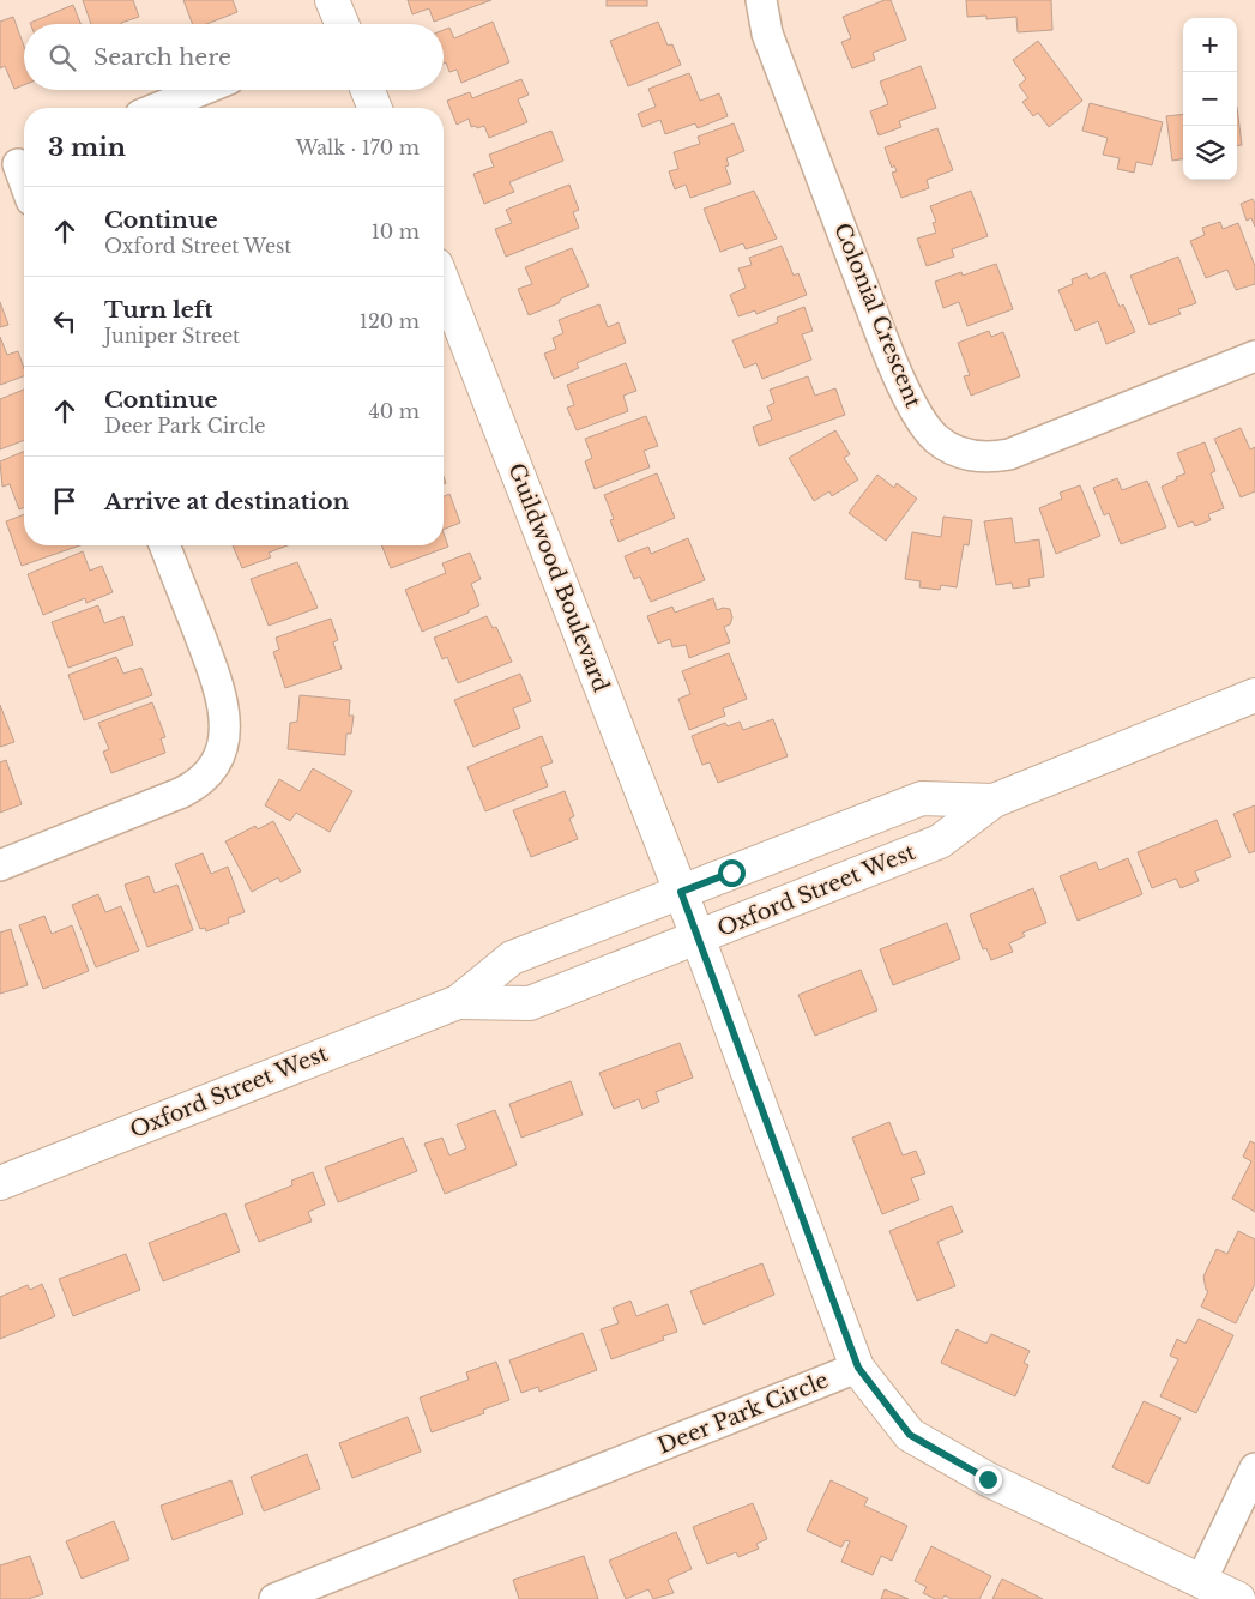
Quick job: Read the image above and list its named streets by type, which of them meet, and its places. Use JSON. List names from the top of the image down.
{
  "streets": {
    "main road": ["Guildwood Boulevard", "Oxford Street West"],
    "street": ["Colonial Crescent", "Deer Park Circle"]
  },
  "crossings": [
    ["Guildwood Boulevard", "Oxford Street West"],
    ["Guildwood Boulevard", "Deer Park Circle"]
  ],
  "page": {
    "map_buttons": ["+", "−"],
    "search": "Search here",
    "heading": ["3 min", "Walk · 170 m"],
    "list": [
      ["Continue", "Oxford Street West", "10 m"],
      ["Turn left", "Juniper Street", "120 m"],
      ["Continue", "Deer Park Circle", "40 m"],
      "Arrive at destination"
    ]
  }
}
